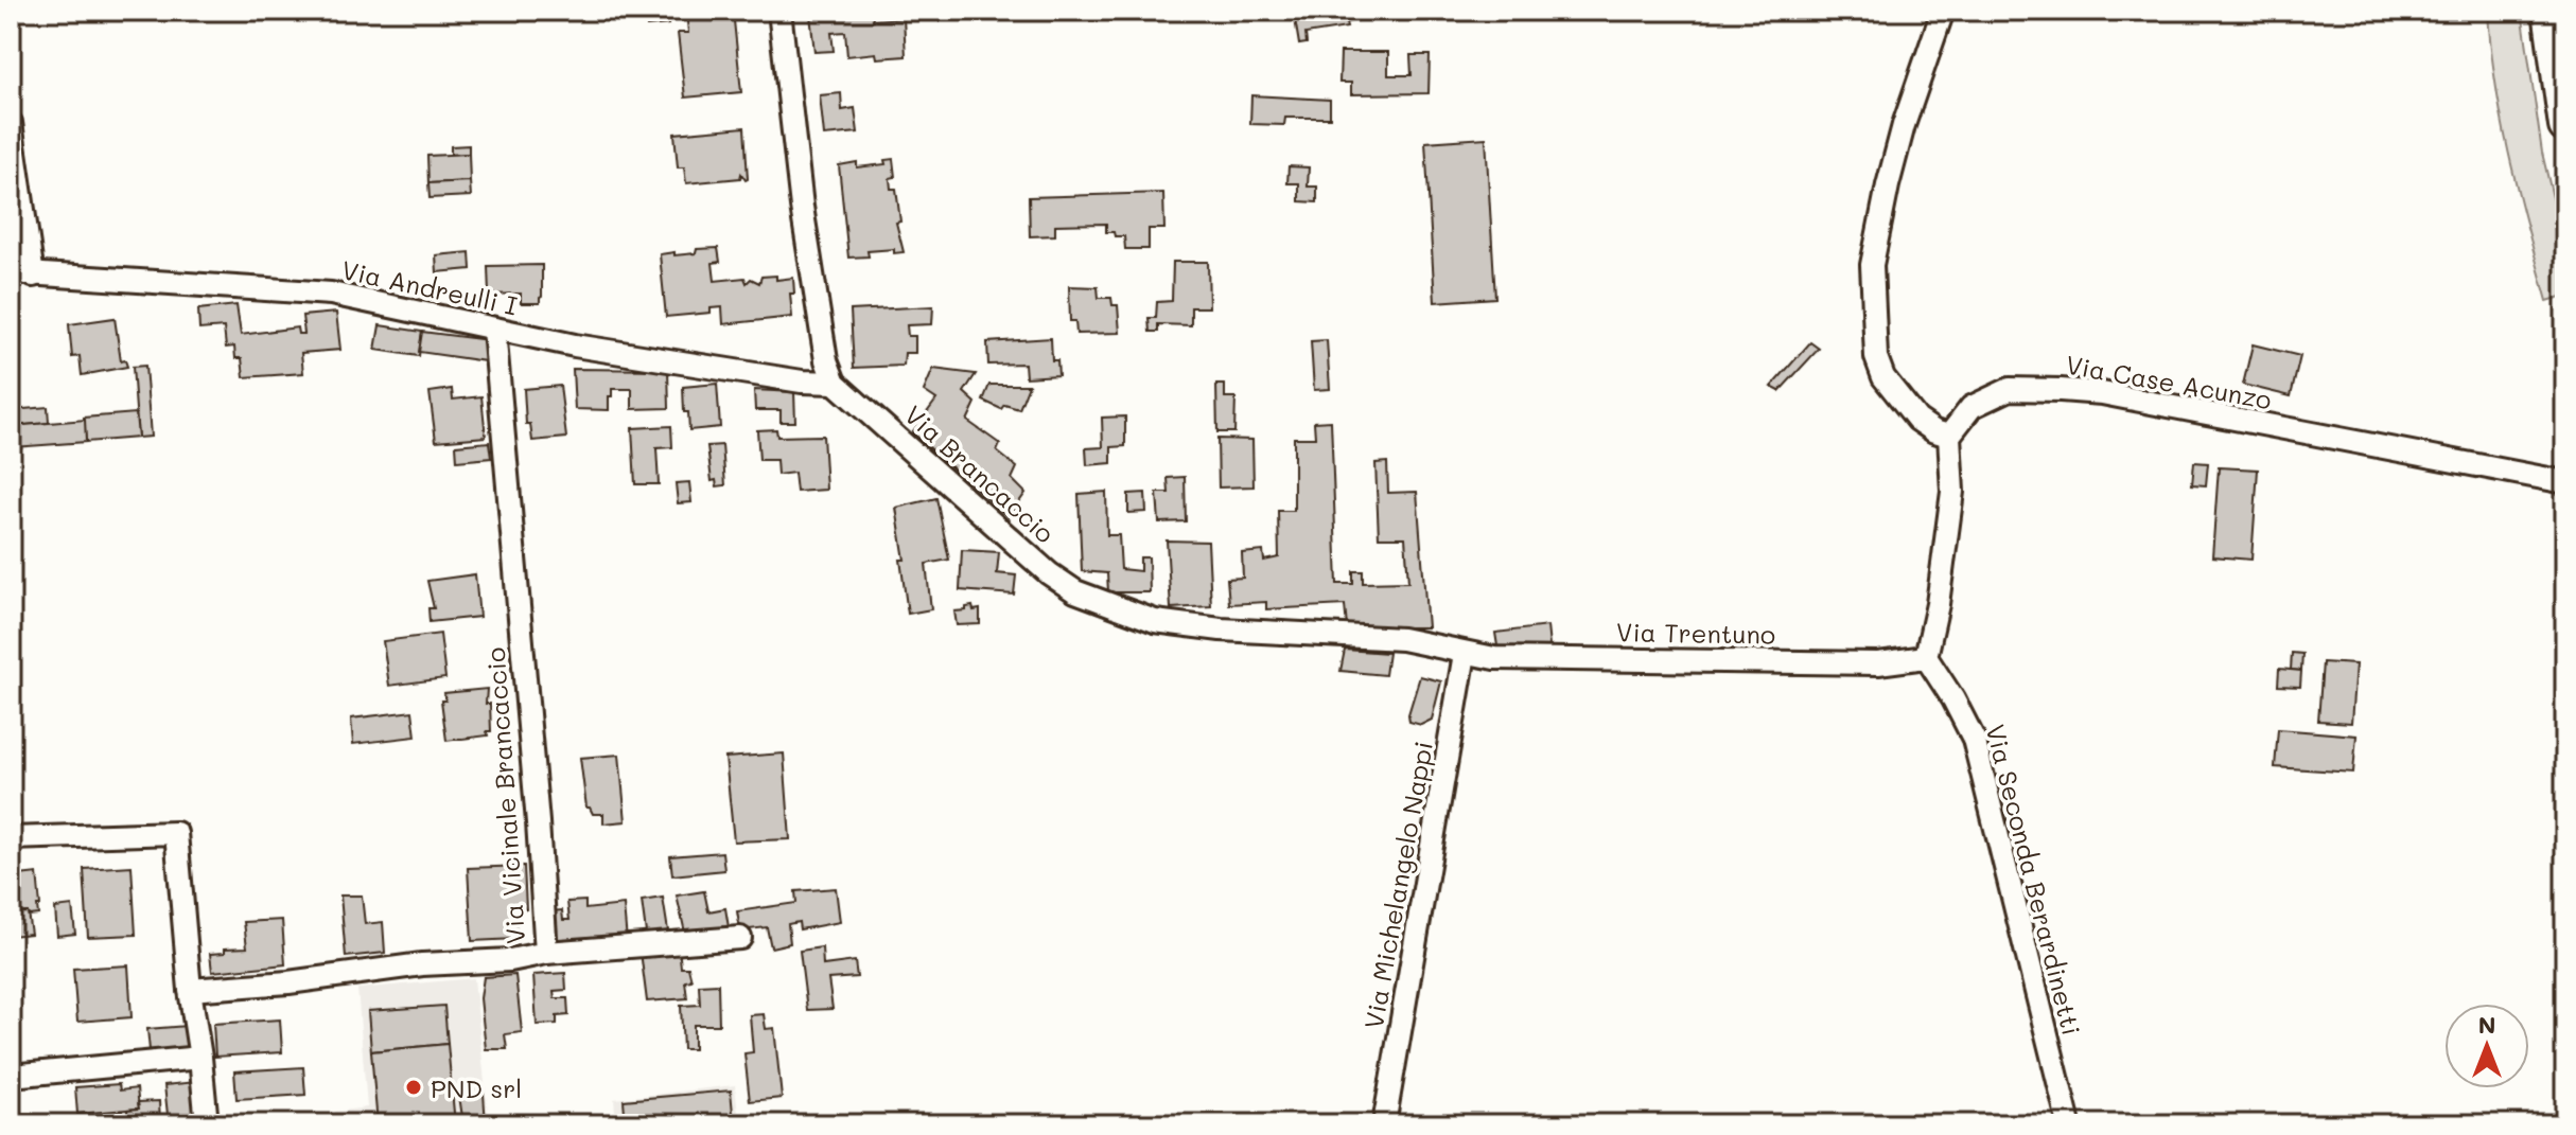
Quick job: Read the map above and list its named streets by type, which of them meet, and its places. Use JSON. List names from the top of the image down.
{
  "streets": {
    "street": [
      "Via Andreulli I",
      "Via Case Acunzo",
      "Via Brancaccio",
      "Via Trentuno",
      "Via Vicinale Brancaccio",
      "Via Seconda Berardinetti",
      "Via Michelangelo Nappi"
    ]
  },
  "crossings": [
    ["Via Andreulli I", "Via Brancaccio"],
    ["Via Andreulli I", "Via Vicinale Brancaccio"],
    ["Via Brancaccio", "Via Trentuno"],
    ["Via Brancaccio", "Via Michelangelo Nappi"],
    ["Via Trentuno", "Via Seconda Berardinetti"],
    ["Via Trentuno", "Via Michelangelo Nappi"]
  ],
  "places": ["PND srl"],
  "north": "top"
}
